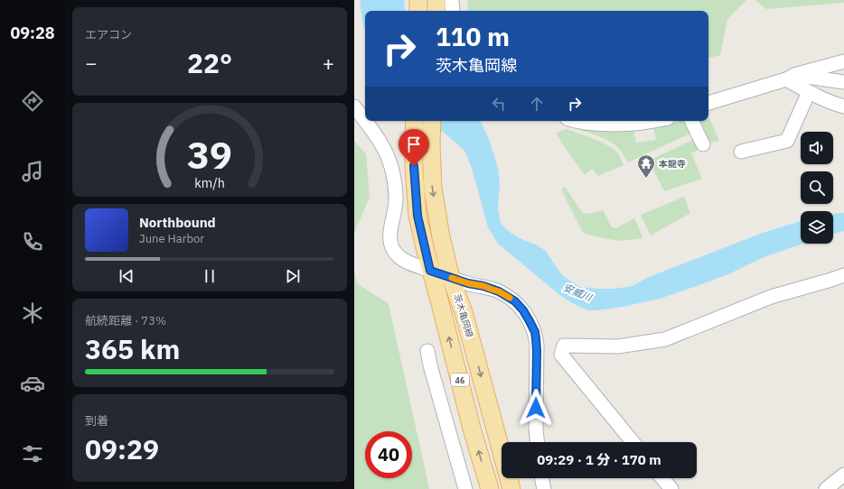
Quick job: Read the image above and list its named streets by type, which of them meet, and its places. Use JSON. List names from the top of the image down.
{
  "streets": {
    "main road": ["茨木亀岡線", "46"]
  },
  "water": ["安威川"],
  "places": {
    "temple": ["本龍寺"]
  },
  "page": {
    "tabs": "09:28",
    "tile": [
      "エアコン",
      ["航続距離 · 73%", "365 km"],
      ["到着", "09:29"]
    ],
    "turn": ["110 m", "茨木亀岡線"],
    "heat": ["−", "22°", "+"],
    "song": ["Northbound", "June Harbor"],
    "limit": "40",
    "trip": "09:29 · 1 分 · 170 m",
    "gauge": ["39", "km/h"]
  }
}
